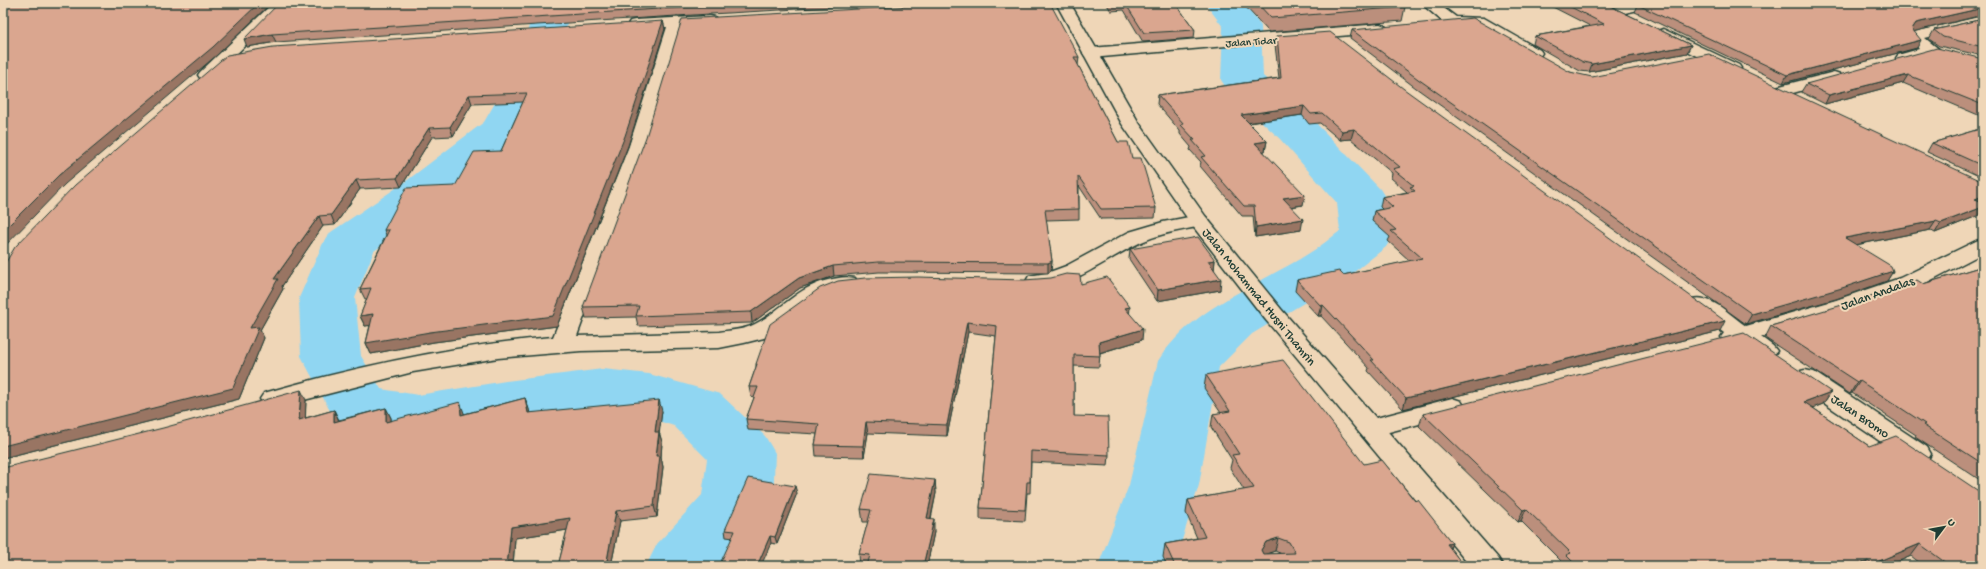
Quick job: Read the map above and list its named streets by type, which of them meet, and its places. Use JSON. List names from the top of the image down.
{
  "streets": {
    "street": [
      "Jalan Tidar",
      "Jalan Andalas",
      "Jalan Mohammad Husni Thamrin",
      "Jalan Bromo"
    ]
  },
  "crossings": [
    ["Jalan Tidar", "Jalan Mohammad Husni Thamrin"],
    ["Jalan Andalas", "Jalan Bromo"]
  ],
  "north": "top right"
}
